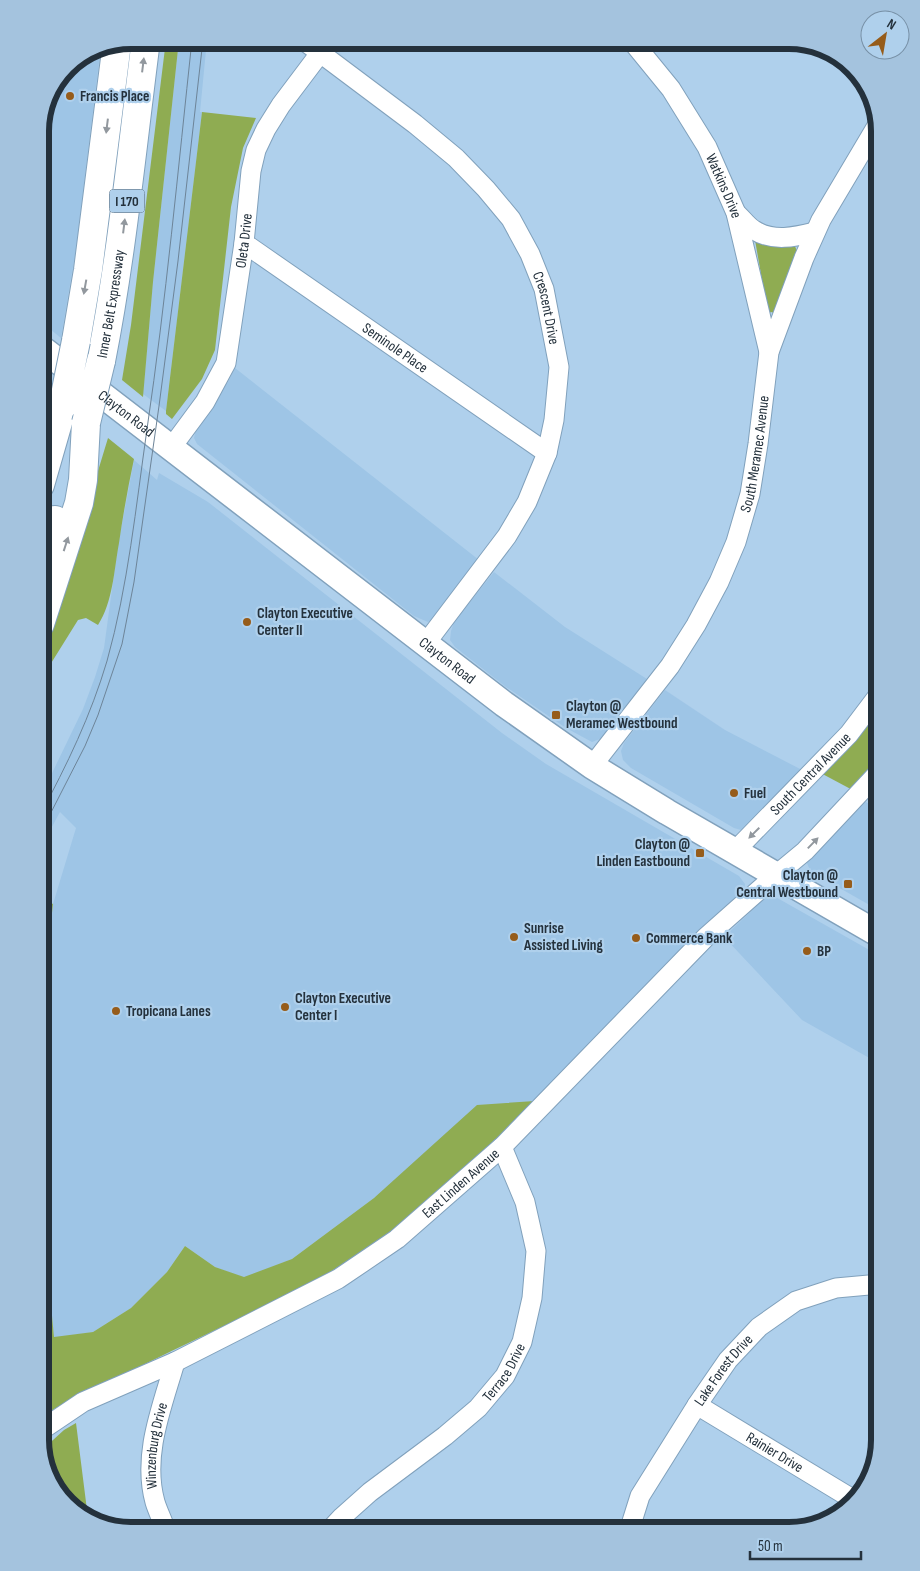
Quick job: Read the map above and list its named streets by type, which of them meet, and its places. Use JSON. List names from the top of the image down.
{
  "streets": {
    "highway": ["I 170", "Inner Belt Expressway"],
    "main road": ["Clayton Road"],
    "street": [
      "Watkins Drive",
      "Oleta Drive",
      "Crescent Drive",
      "Seminole Place",
      "South Meramec Avenue",
      "South Central Avenue",
      "East Linden Avenue",
      "Terrace Drive",
      "Lake Forest Drive",
      "Winzenburg Drive",
      "Rainier Drive"
    ]
  },
  "crossings": [
    ["Watkins Drive", "South Meramec Avenue"],
    ["Oleta Drive", "Seminole Place"],
    ["Oleta Drive", "Clayton Road"],
    ["Crescent Drive", "Seminole Place"],
    ["Crescent Drive", "Clayton Road"],
    ["Clayton Road", "South Meramec Avenue"],
    ["Clayton Road", "South Central Avenue"],
    ["Clayton Road", "East Linden Avenue"],
    ["East Linden Avenue", "Terrace Drive"],
    ["East Linden Avenue", "Winzenburg Drive"],
    ["Lake Forest Drive", "Rainier Drive"]
  ],
  "places": {
    "other": [
      "Francis Place",
      "Clayton Executive Center II",
      "Fuel",
      "Sunrise Assisted Living",
      "Commerce Bank",
      "BP",
      "Clayton Executive Center I",
      "Tropicana Lanes"
    ],
    "transit": ["Clayton @ Meramec Westbound", "Clayton @ Linden Eastbound", "Clayton @ Central Westbound"]
  },
  "scale_bar": "50 m",
  "north": "top right"
}
